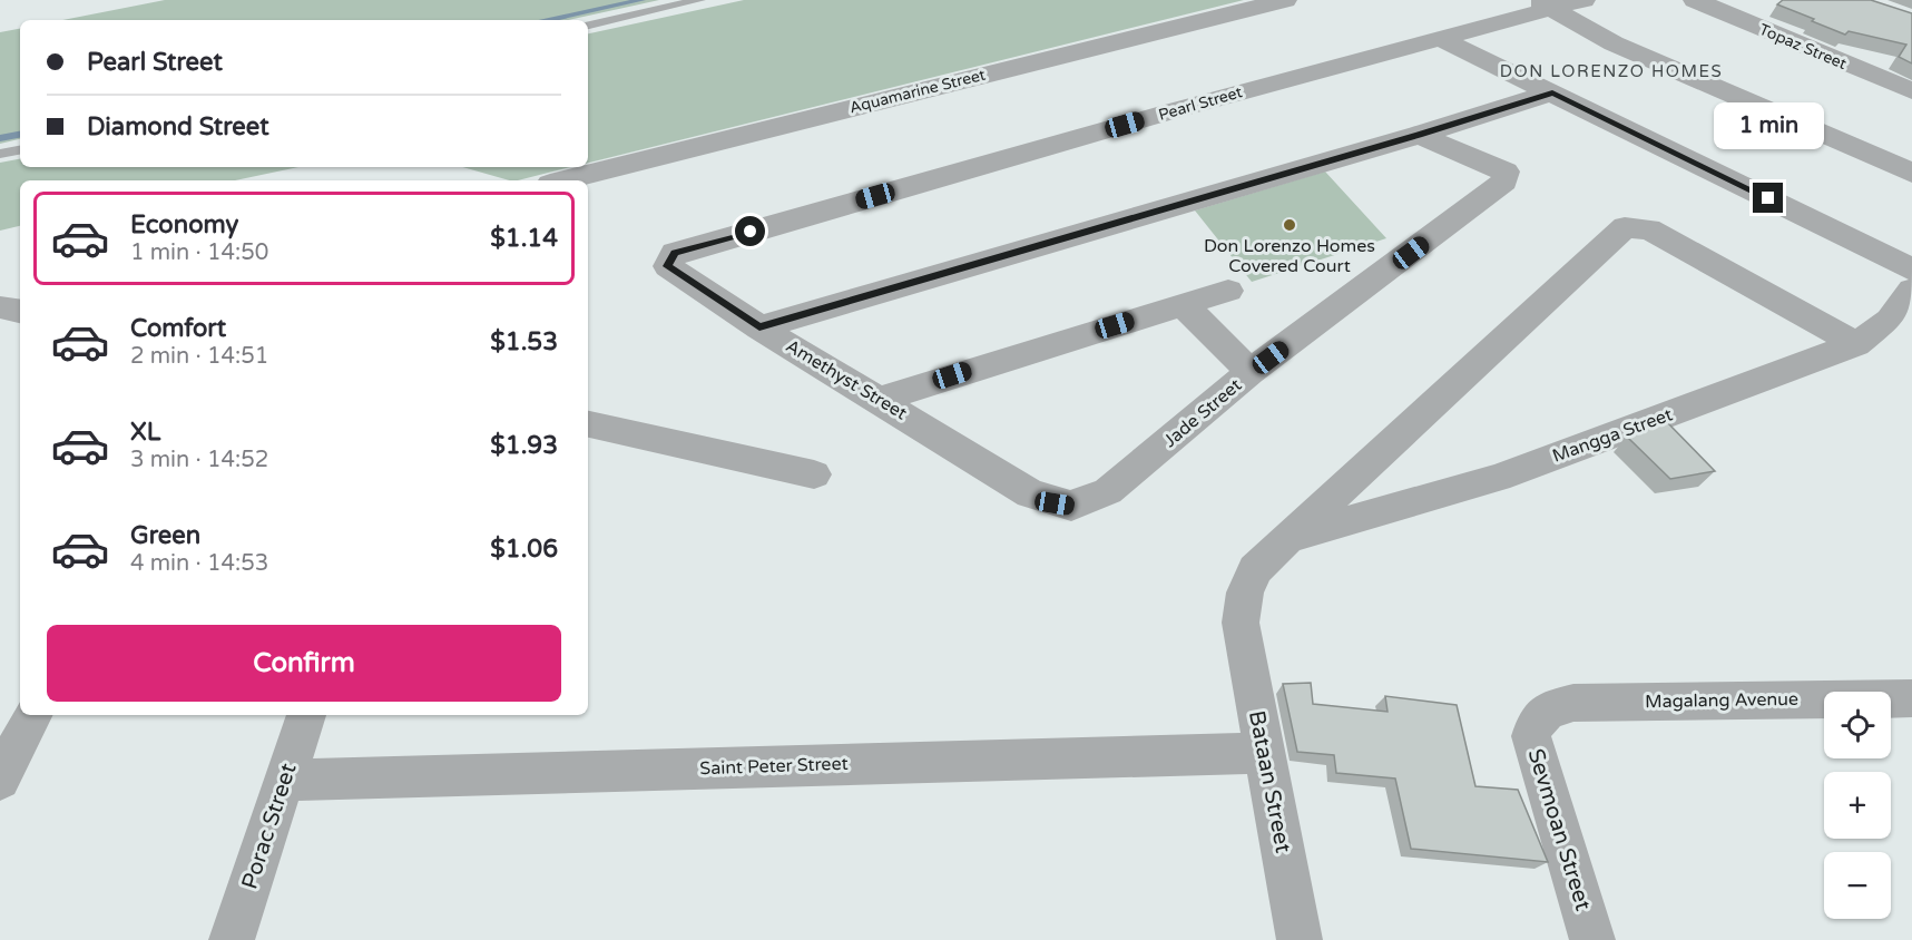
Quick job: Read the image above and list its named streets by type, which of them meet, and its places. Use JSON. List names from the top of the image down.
{
  "streets": {
    "street": [
      "Topaz Street",
      "Aquamarine Street",
      "Pearl Street",
      "Amethyst Street",
      "Jade Street",
      "Mangga Street",
      "Magalang Avenue",
      "Saint Peter Street",
      "Bataan Street",
      "Porac Street",
      "Sevmoan Street"
    ]
  },
  "crossings": [
    ["Pearl Street", "Amethyst Street"],
    ["Amethyst Street", "Jade Street"],
    ["Mangga Street", "Bataan Street"],
    ["Magalang Avenue", "Sevmoan Street"],
    ["Saint Peter Street", "Bataan Street"],
    ["Saint Peter Street", "Porac Street"]
  ],
  "districts": ["DON LORENZO HOMES"],
  "places": ["Don Lorenzo Homes Covered Court"],
  "page": {
    "banner": ["Pearl Street", "Diamond Street"],
    "bubble": "1 min",
    "list": [
      {
        "name": "Economy",
        "note": "1 min · 14:50",
        "value": "$1.14"
      },
      {
        "name": "Comfort",
        "note": "2 min · 14:51",
        "value": "$1.53"
      },
      {
        "name": "XL",
        "note": "3 min · 14:52",
        "value": "$1.93"
      },
      {
        "name": "Green",
        "note": "4 min · 14:53",
        "value": "$1.06"
      }
    ],
    "buttons": "Confirm",
    "map_buttons": ["+", "−"]
  }
}
